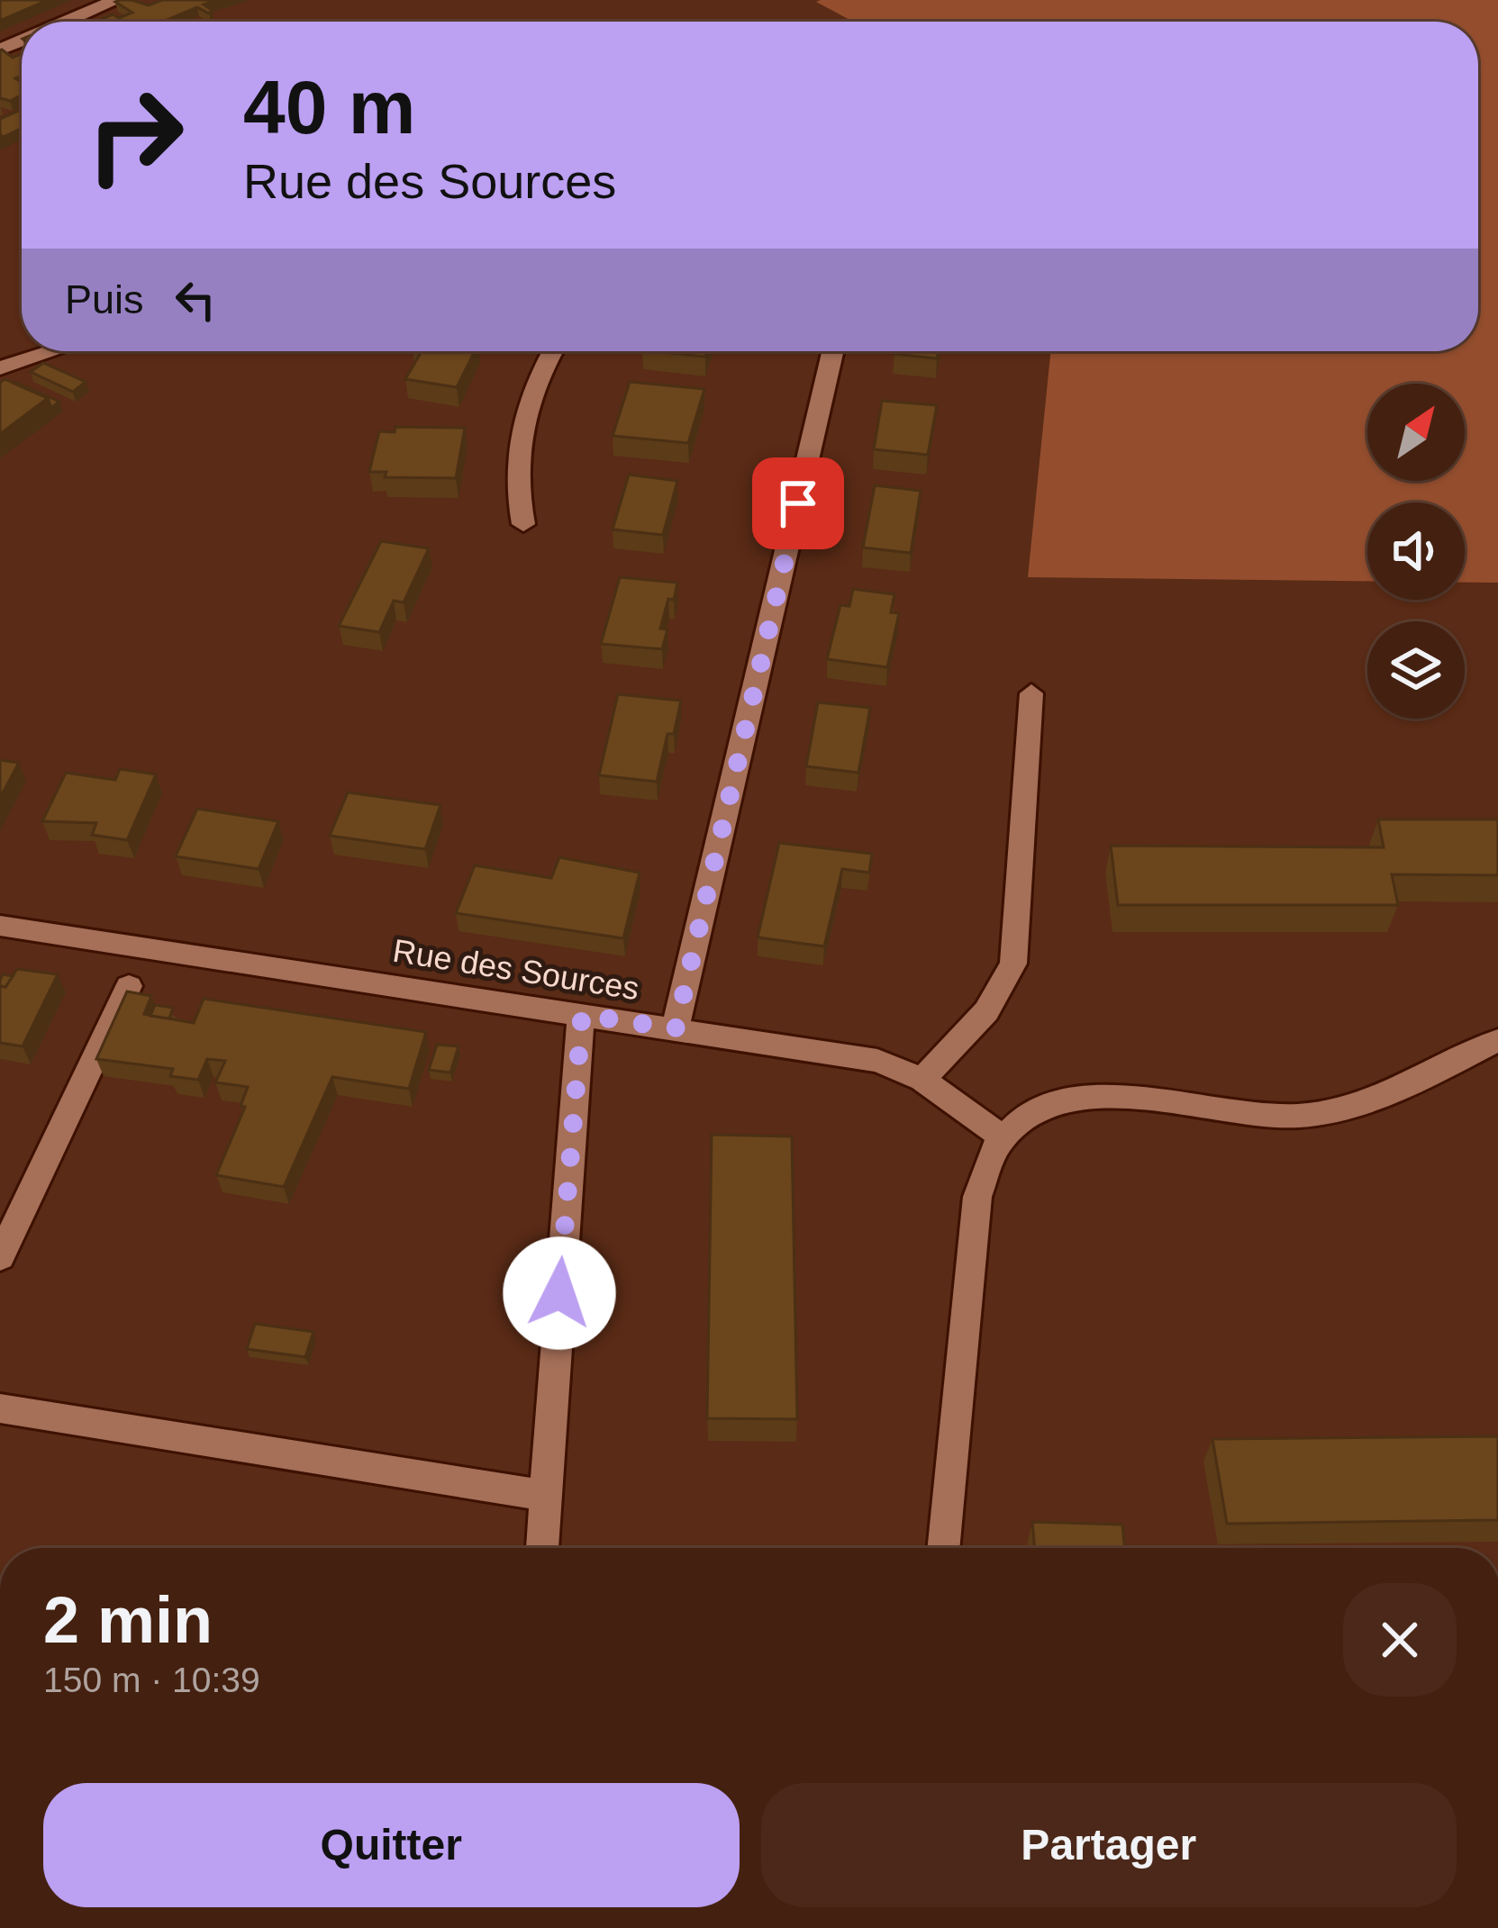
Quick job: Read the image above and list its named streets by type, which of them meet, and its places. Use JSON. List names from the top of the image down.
{
  "streets": {
    "street": ["Rue des Sources"]
  },
  "north": "top right",
  "page": {
    "turn": ["40 m", "Rue des Sources"],
    "then": "Puis",
    "heading": ["2 min", "150 m · 10:39"],
    "buttons": ["Quitter", "Partager"]
  }
}
